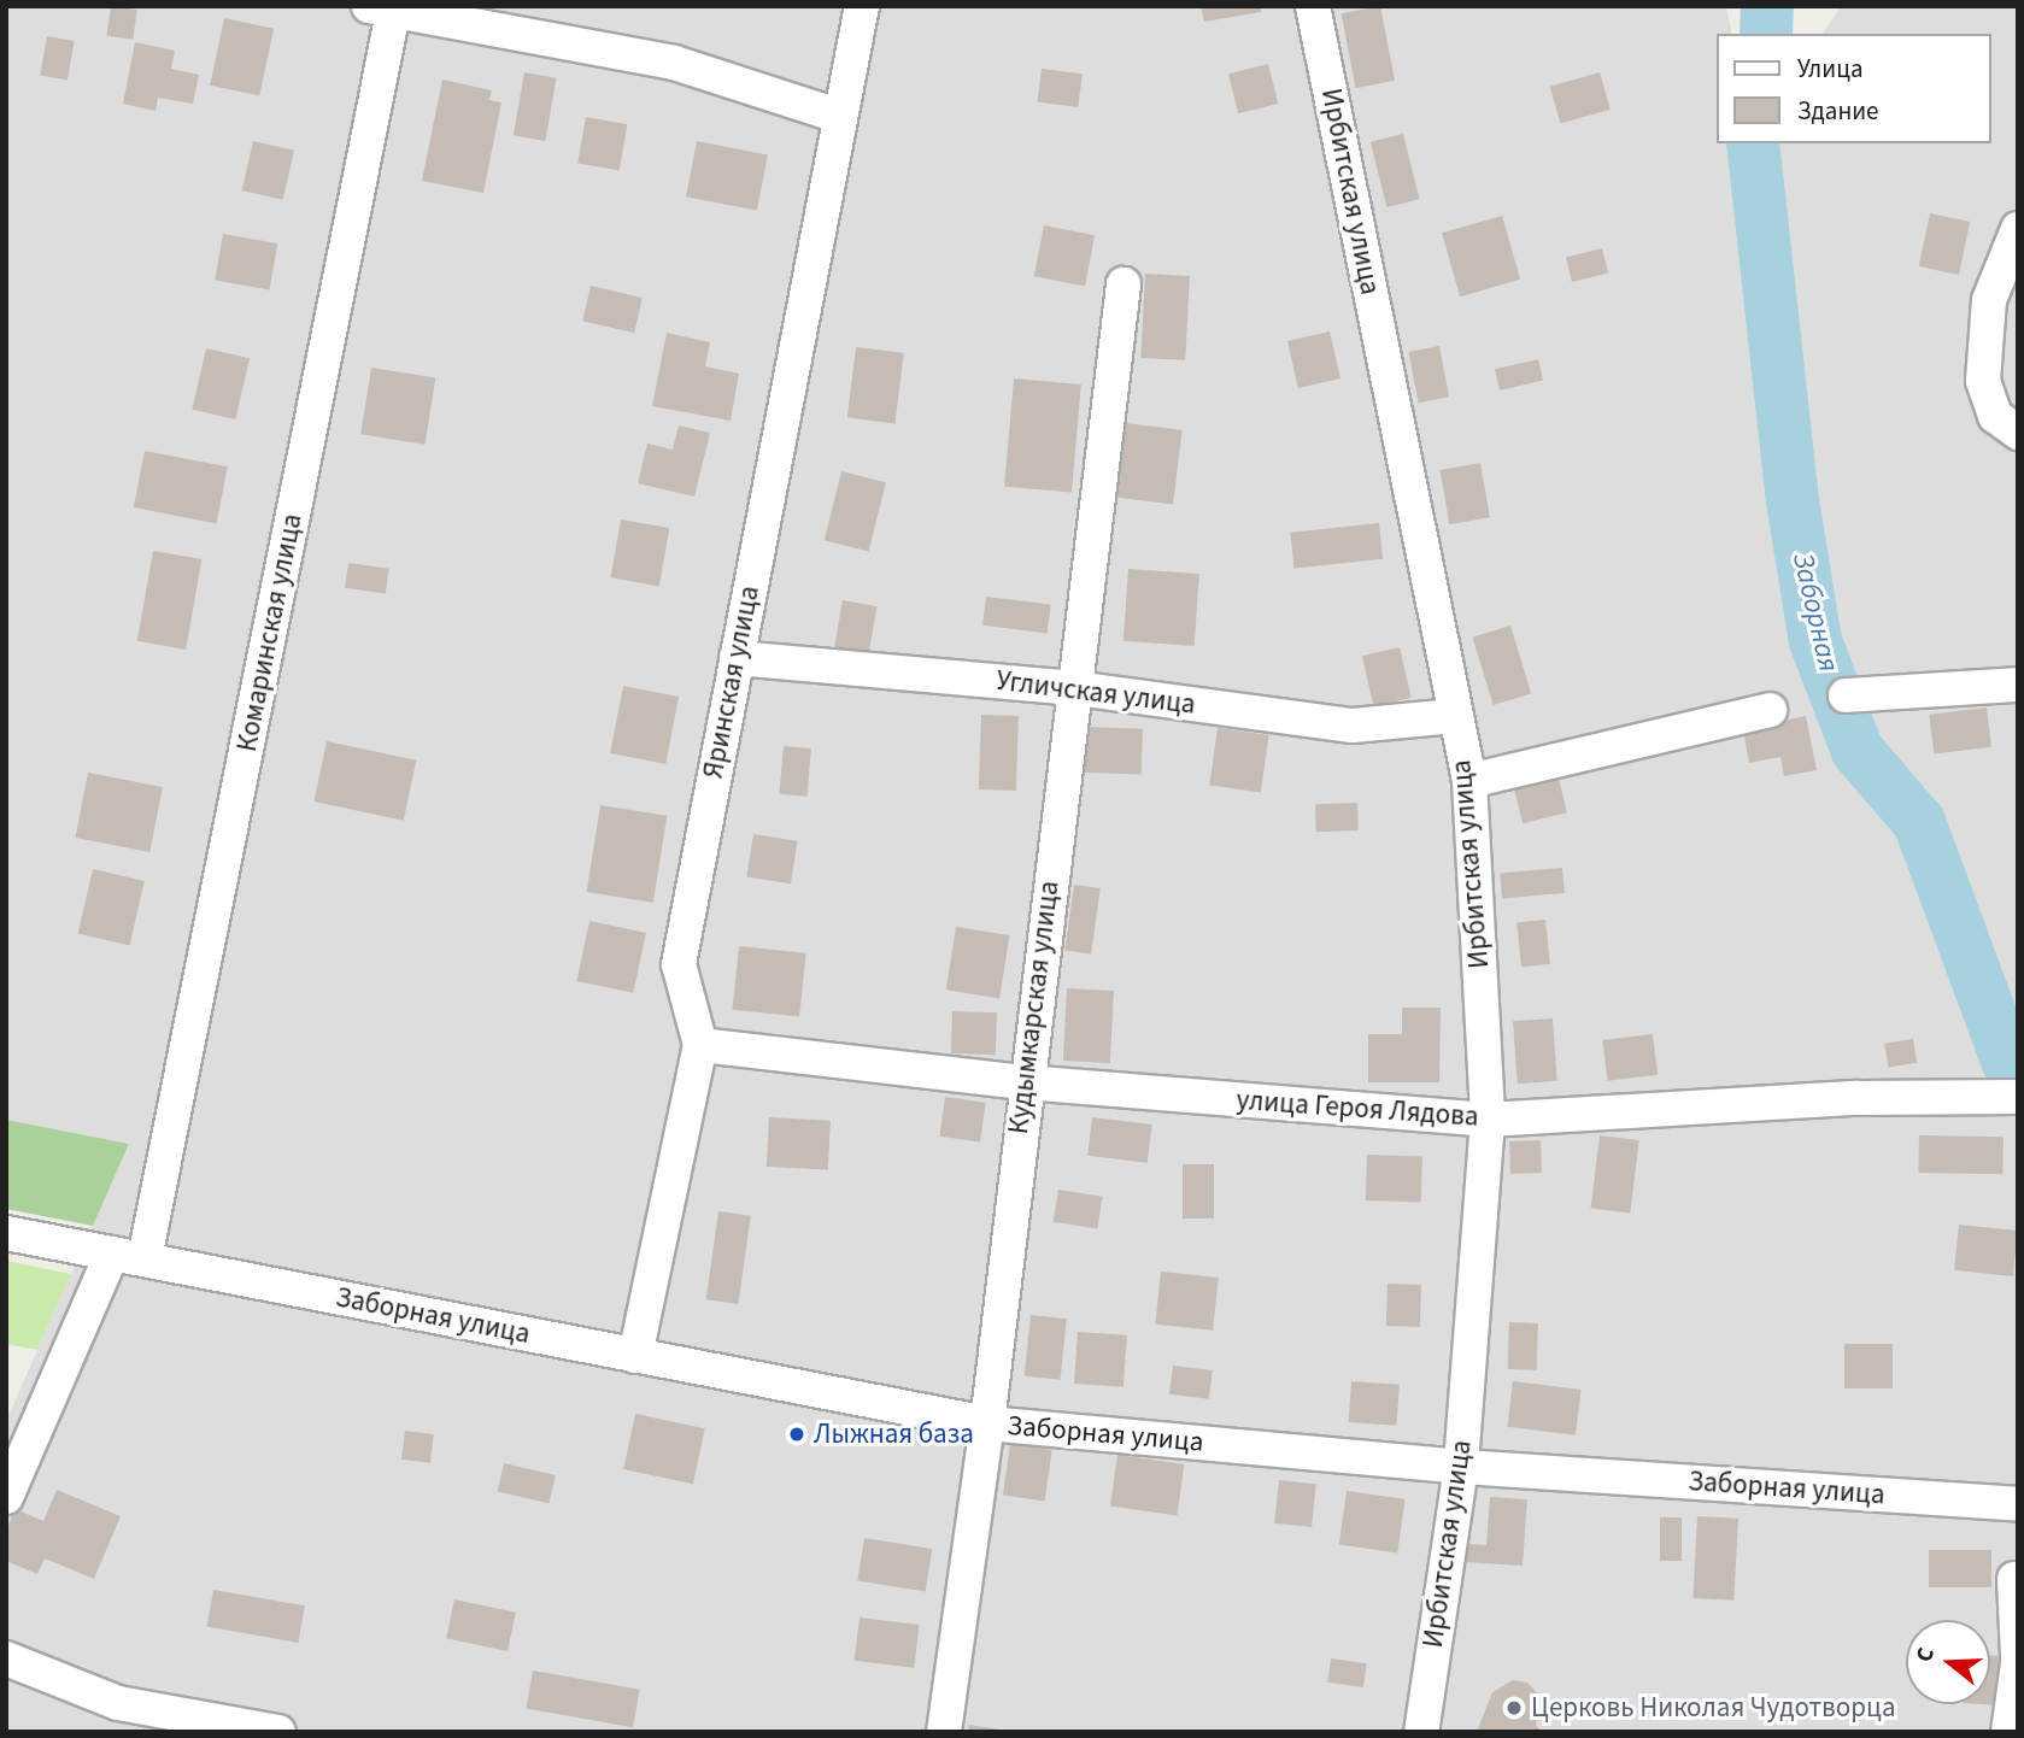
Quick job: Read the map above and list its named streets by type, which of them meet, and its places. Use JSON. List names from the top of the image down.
{
  "streets": {
    "street": [
      "Ирбитская улица",
      "Комаринская улица",
      "Яринская улица",
      "Угличская улица",
      "Кудымкарская улица",
      "улица Героя Лядова",
      "Заборная улица"
    ]
  },
  "crossings": [
    ["Ирбитская улица", "Угличская улица"],
    ["Ирбитская улица", "улица Героя Лядова"],
    ["Ирбитская улица", "Заборная улица"],
    ["Комаринская улица", "Заборная улица"],
    ["Яринская улица", "Угличская улица"],
    ["Яринская улица", "улица Героя Лядова"],
    ["Яринская улица", "Заборная улица"],
    ["Угличская улица", "Кудымкарская улица"],
    ["Кудымкарская улица", "улица Героя Лядова"],
    ["Кудымкарская улица", "Заборная улица"]
  ],
  "water": ["Заборная"],
  "places": ["Лыжная база", "Церковь Николая Чудотворца"],
  "legend": ["Улица", "Здание"],
  "north": "left"
}
